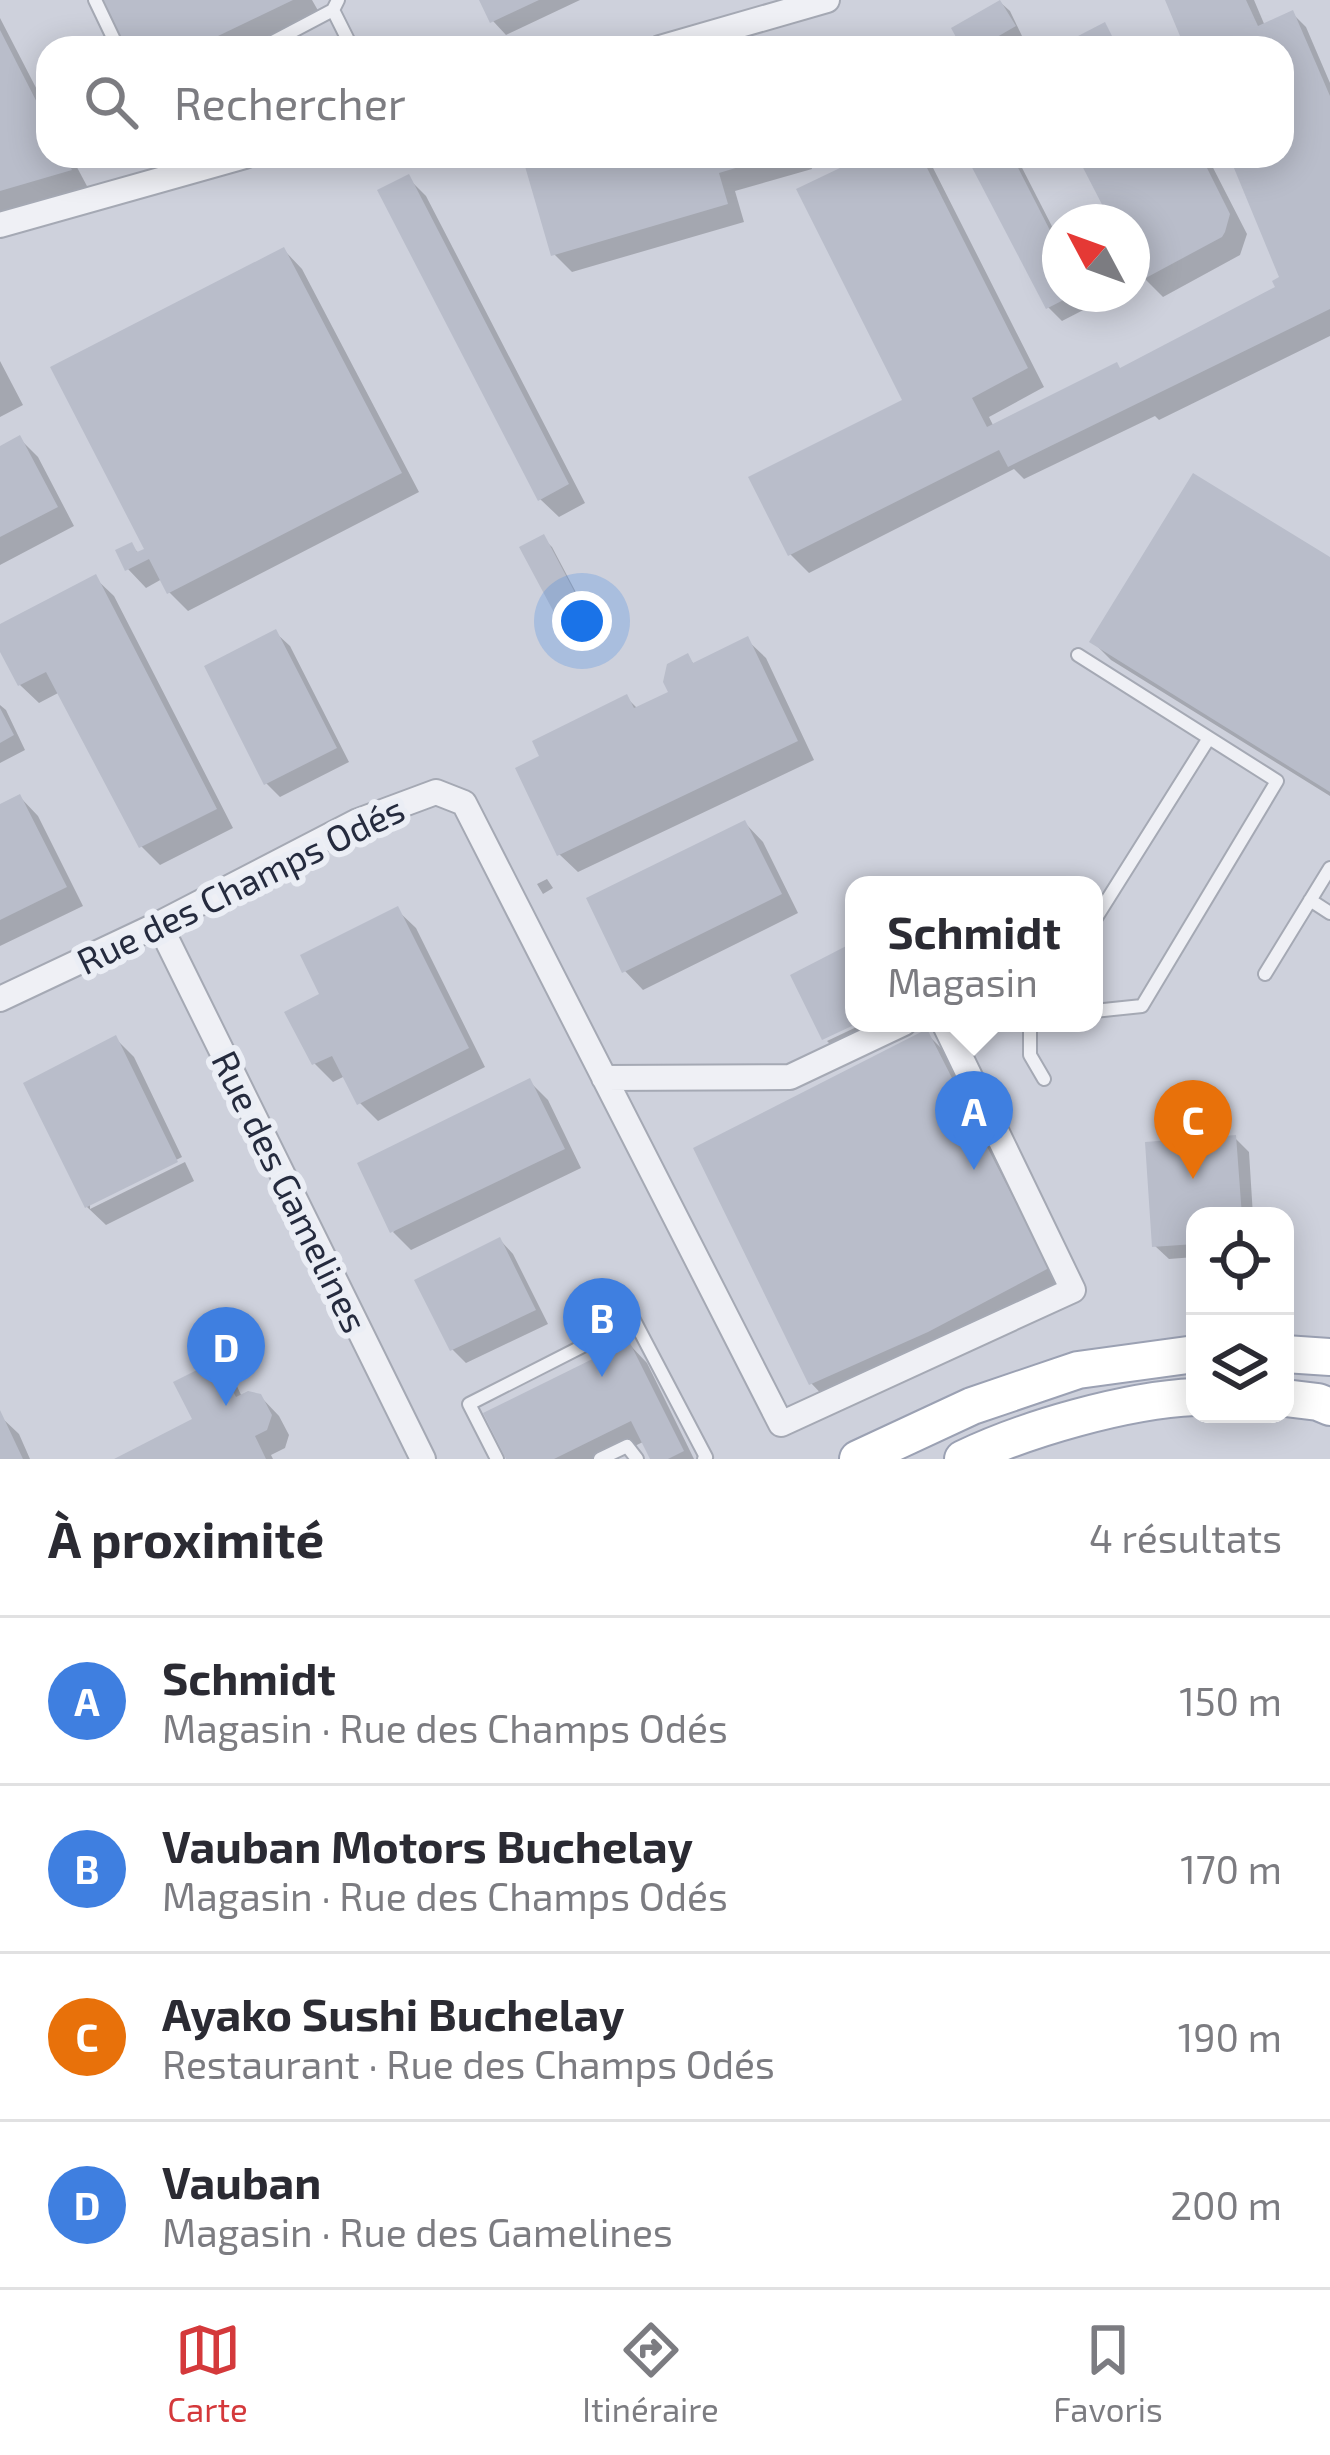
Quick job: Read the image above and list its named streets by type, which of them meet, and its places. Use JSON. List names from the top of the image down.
{
  "streets": {
    "street": ["Rue des Champs Odés", "Rue des Gamelines"]
  },
  "crossings": [
    ["Rue des Champs Odés", "Rue des Gamelines"]
  ],
  "north": "top left",
  "page": {
    "search": "Rechercher",
    "popup": ["Schmidt", "Magasin"],
    "pins": [
      "A",
      "C",
      "B",
      "D"
    ],
    "heading": ["À proximité", "4 résultats"],
    "list": [
      {
        "mark": "A",
        "name": "Schmidt",
        "note": "Magasin · Rue des Champs Odés",
        "value": "150 m"
      },
      {
        "mark": "B",
        "name": "Vauban Motors Buchelay",
        "note": "Magasin · Rue des Champs Odés",
        "value": "170 m"
      },
      {
        "mark": "C",
        "name": "Ayako Sushi Buchelay",
        "note": "Restaurant · Rue des Champs Odés",
        "value": "190 m"
      },
      {
        "mark": "D",
        "name": "Vauban",
        "note": "Magasin · Rue des Gamelines",
        "value": "200 m"
      }
    ],
    "nav": ["Carte", "Itinéraire", "Favoris"]
  }
}
